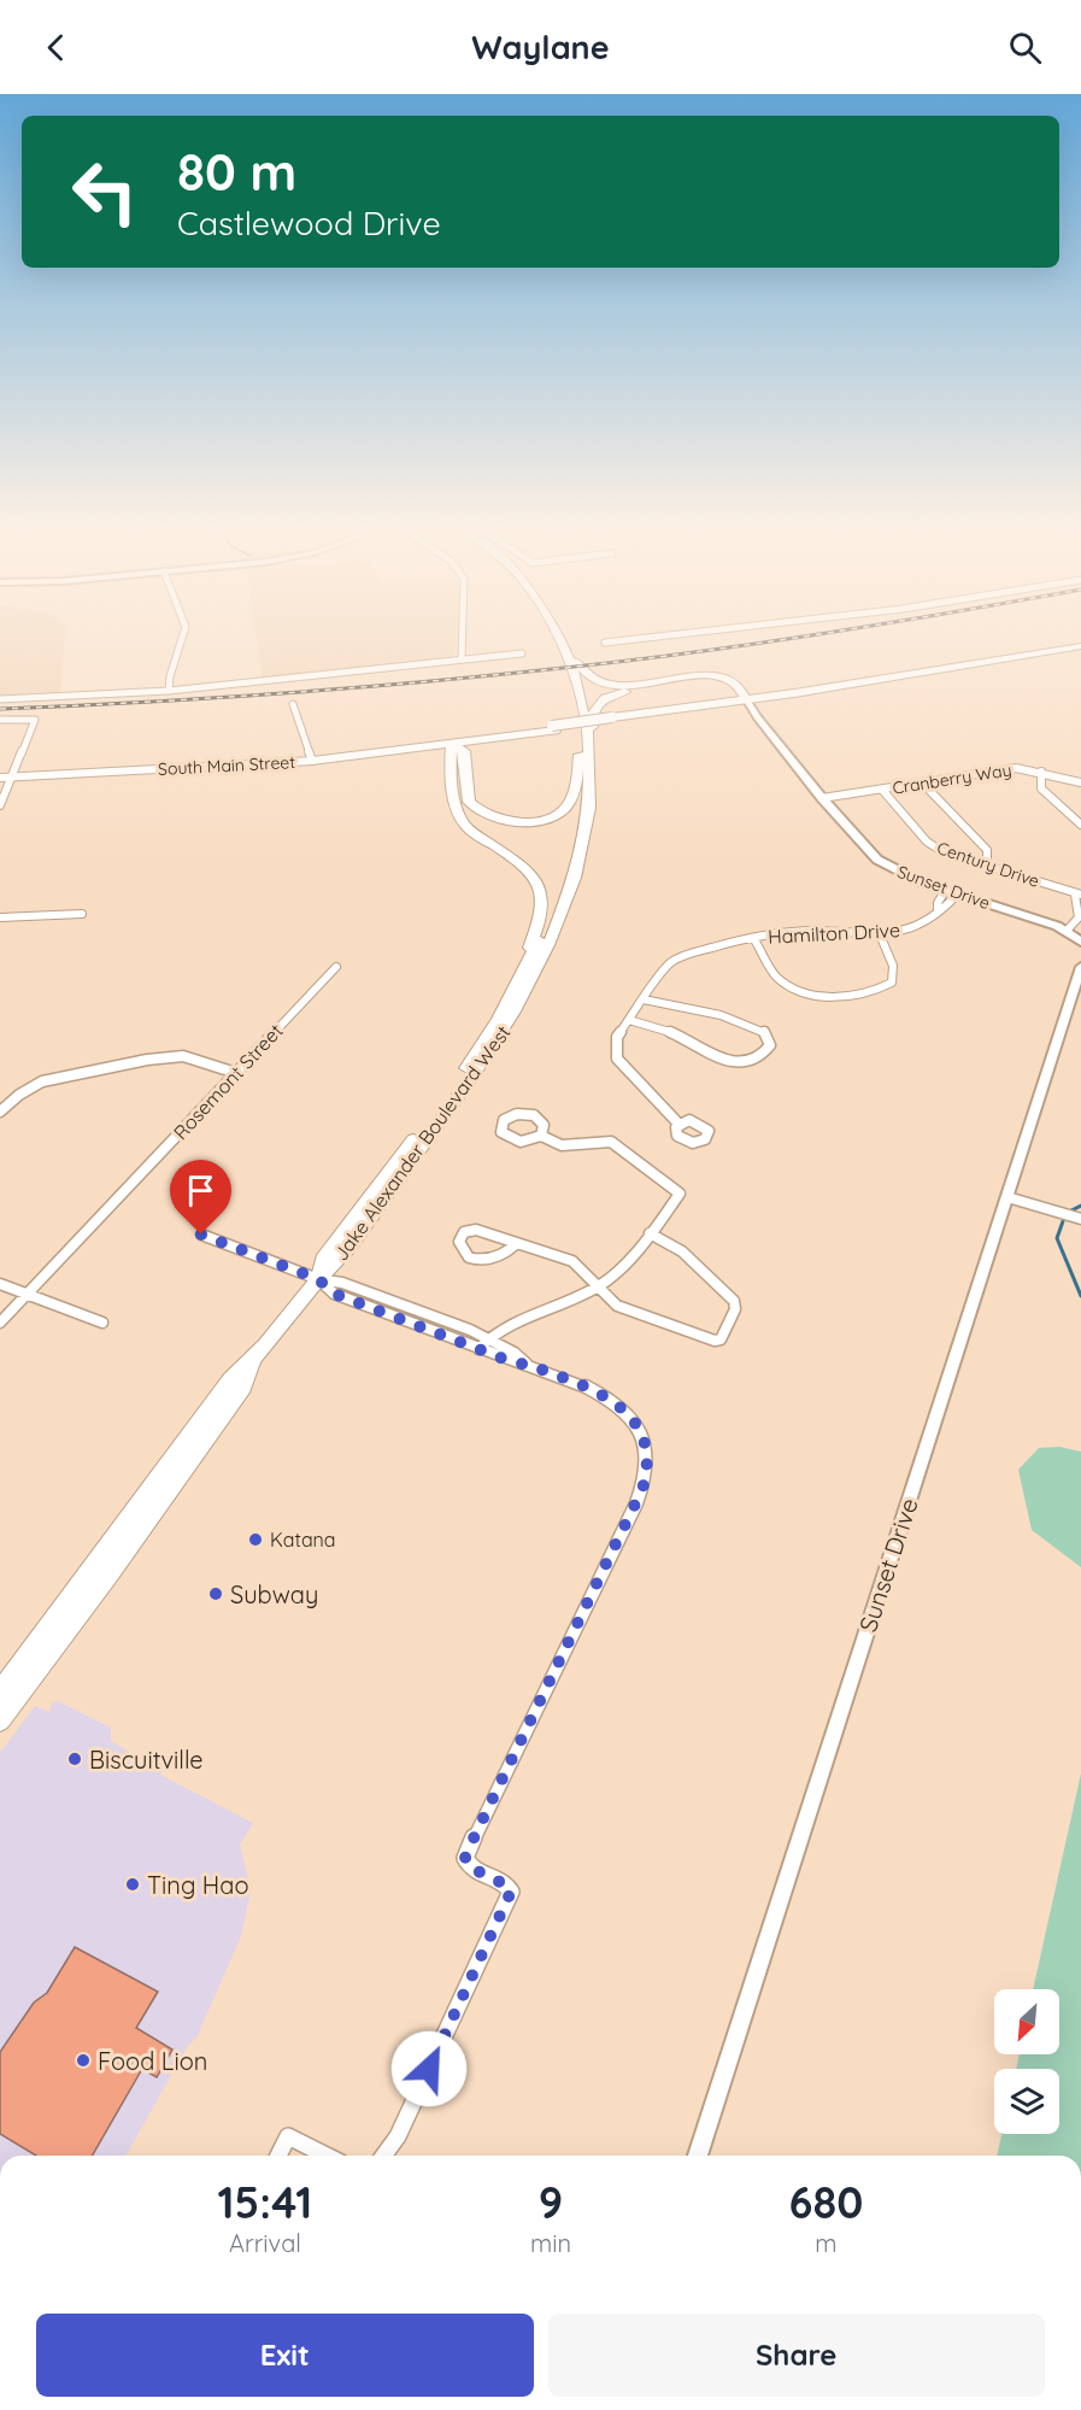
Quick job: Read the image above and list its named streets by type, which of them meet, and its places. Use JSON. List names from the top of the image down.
{
  "streets": {
    "main road": ["South Main Street", "Jake Alexander Boulevard West"],
    "street": [
      "Cranberry Way",
      "Century Drive",
      "Sunset Drive",
      "Hamilton Drive",
      "Rosemont Street"
    ]
  },
  "crossings": [
    ["South Main Street", "Sunset Drive"],
    ["Cranberry Way", "Century Drive"],
    ["Cranberry Way", "Sunset Drive"],
    ["Sunset Drive", "Hamilton Drive"]
  ],
  "places": [
    "Katana",
    "Subway",
    "Biscuitville",
    "Ting Hao",
    "Food Lion"
  ],
  "north": "bottom left",
  "page": {
    "header": "Waylane",
    "turn": ["80 m", "Castlewood Drive"],
    "eta": [
      "15:41",
      "Arrival",
      "9",
      "min",
      "680",
      "m"
    ],
    "buttons": ["Exit", "Share"]
  }
}
